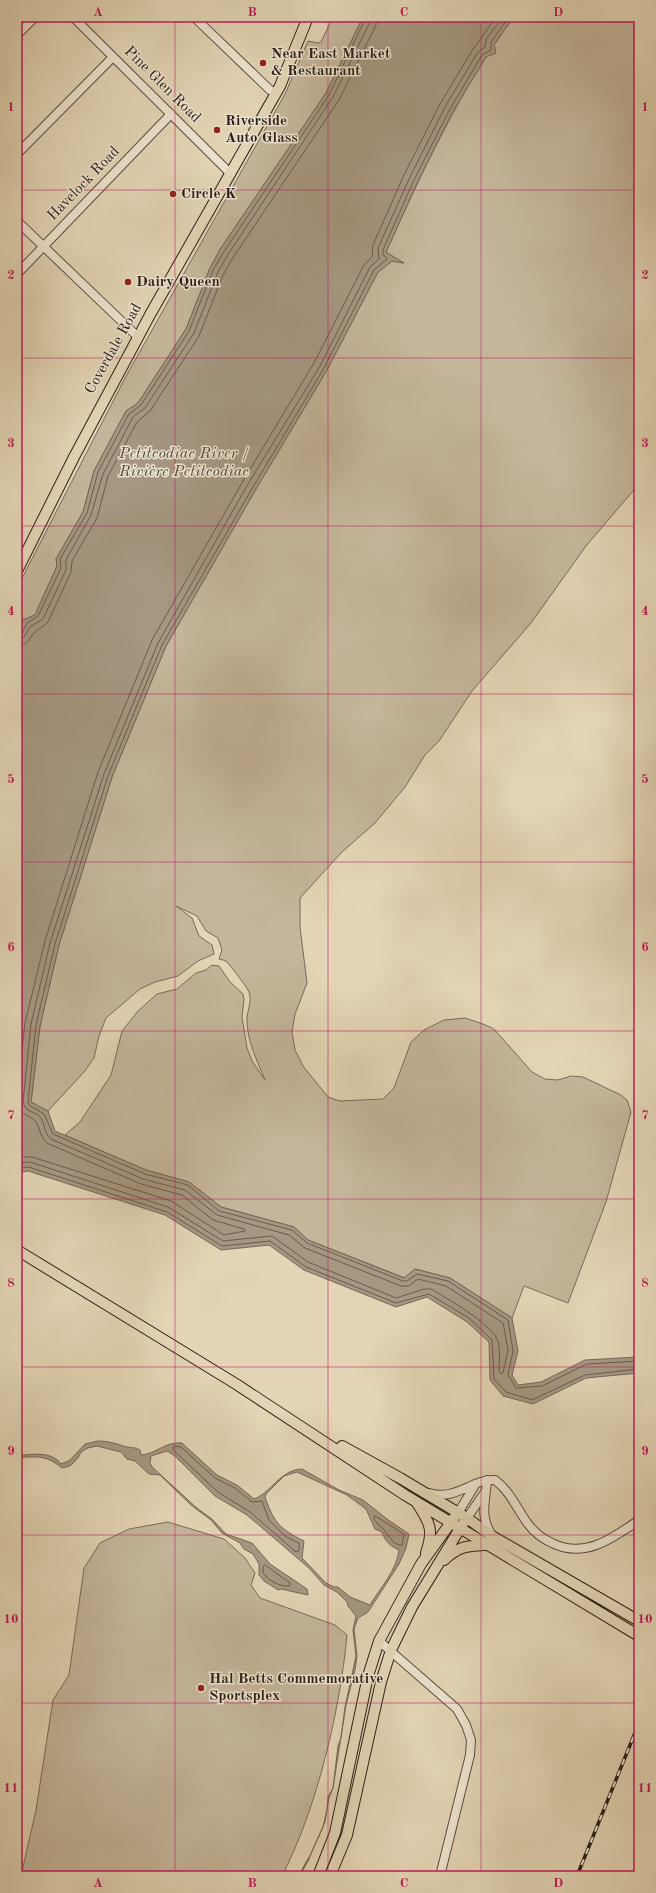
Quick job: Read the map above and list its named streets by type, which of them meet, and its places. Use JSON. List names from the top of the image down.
{
  "streets": {
    "main road": ["Coverdale Road"],
    "street": ["Pine Glen Road", "Havelock Road"]
  },
  "crossings": [
    ["Pine Glen Road", "Havelock Road"],
    ["Pine Glen Road", "Coverdale Road"]
  ],
  "water": ["Petitcodiac River / Rivière Petitcodiac"],
  "places": [
    "Near East Market & Restaurant",
    "Riverside Auto Glass",
    "Circle K",
    "Dairy Queen",
    "Hal Betts Commemorative Sportsplex"
  ],
  "grid": {
    "columns": [
      "A",
      "B",
      "C",
      "D"
    ],
    "rows": [
      "1",
      "2",
      "3",
      "4",
      "5",
      "6",
      "7",
      "8",
      "9",
      "10",
      "11"
    ]
  }
}
